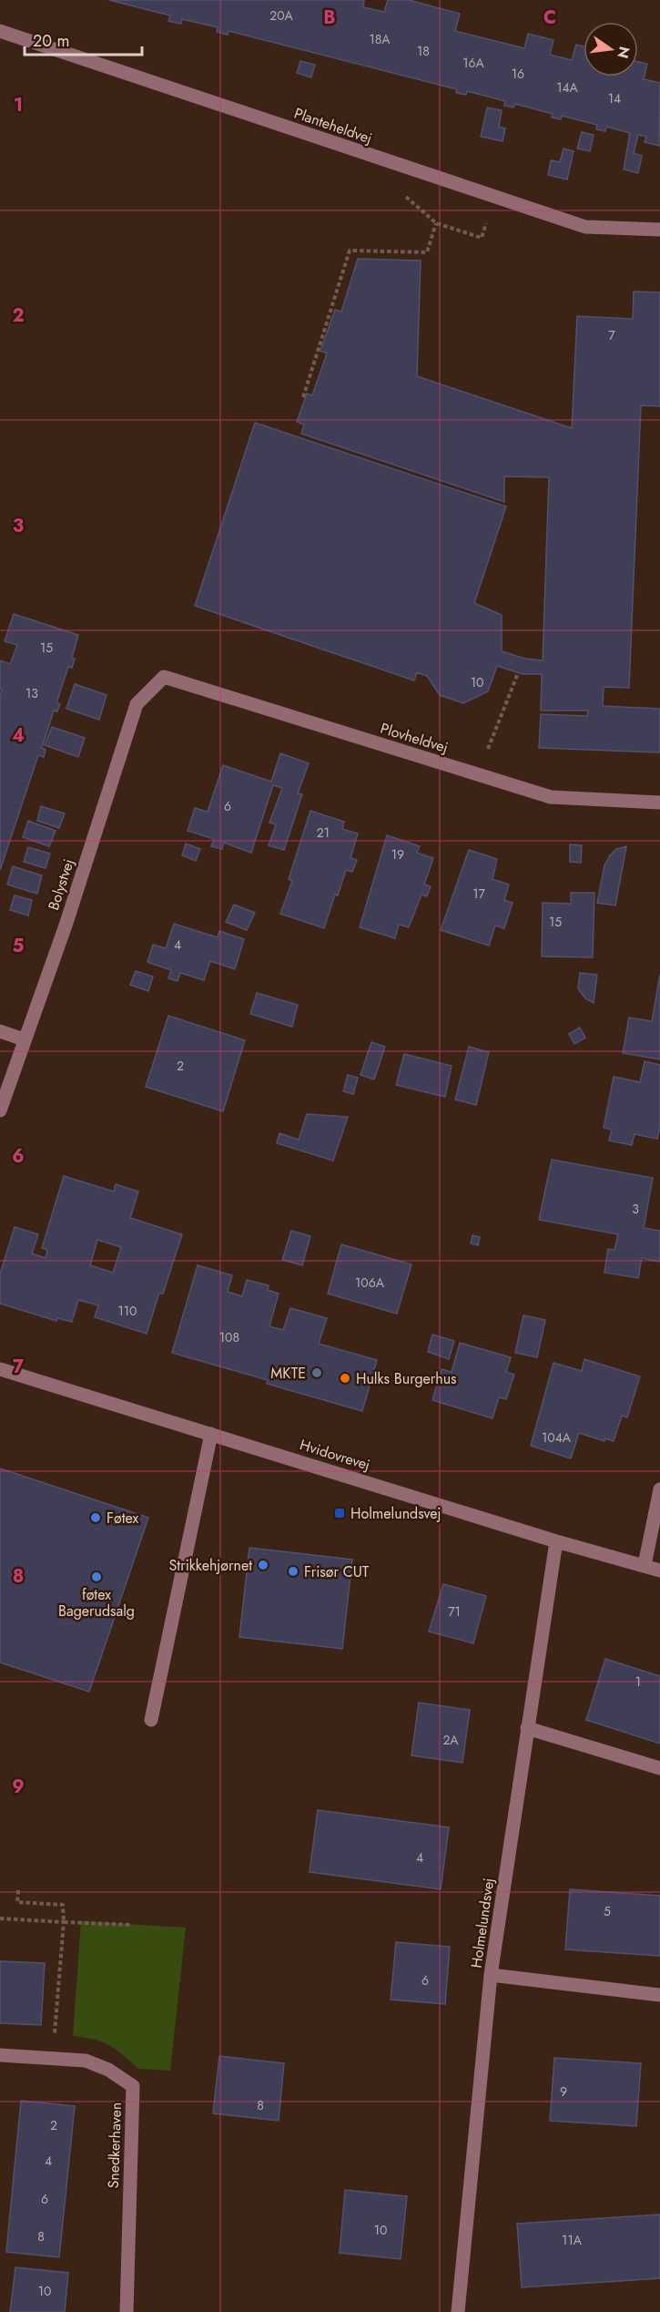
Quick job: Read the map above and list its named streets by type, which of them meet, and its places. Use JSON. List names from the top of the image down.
{
  "streets": {
    "street": [
      "Planteheldvej",
      "Plovheldvej",
      "Bolystvej",
      "Hvidovrevej",
      "Holmelundsvej",
      "Snedkerhaven"
    ]
  },
  "crossings": [
    ["Plovheldvej", "Bolystvej"],
    ["Hvidovrevej", "Holmelundsvej"]
  ],
  "places": {
    "other": [
      "MKTE",
      "Hulks Burgerhus",
      "Føtex",
      "Strikkehjørnet",
      "Frisør CUT",
      "føtex Bagerudsalg"
    ],
    "transit": ["Holmelundsvej"]
  },
  "house_numbers": [
    "20A",
    "18A",
    "18",
    "16A",
    "16",
    "14A",
    "14",
    "7",
    "15",
    "10",
    "13",
    "6",
    "21",
    "19",
    "17",
    "15",
    "4",
    "2",
    "3",
    "106A",
    "110",
    "108",
    "104A",
    "71",
    "1",
    "2A",
    "4",
    "5",
    "6",
    "9",
    "8",
    "2",
    "4",
    "6",
    "10",
    "8",
    "11A",
    "10"
  ],
  "scale_bar": "20 m",
  "north": "right",
  "grid": {
    "columns": ["B", "C"],
    "rows": [
      "1",
      "2",
      "3",
      "4",
      "5",
      "6",
      "7",
      "8",
      "9"
    ]
  }
}
